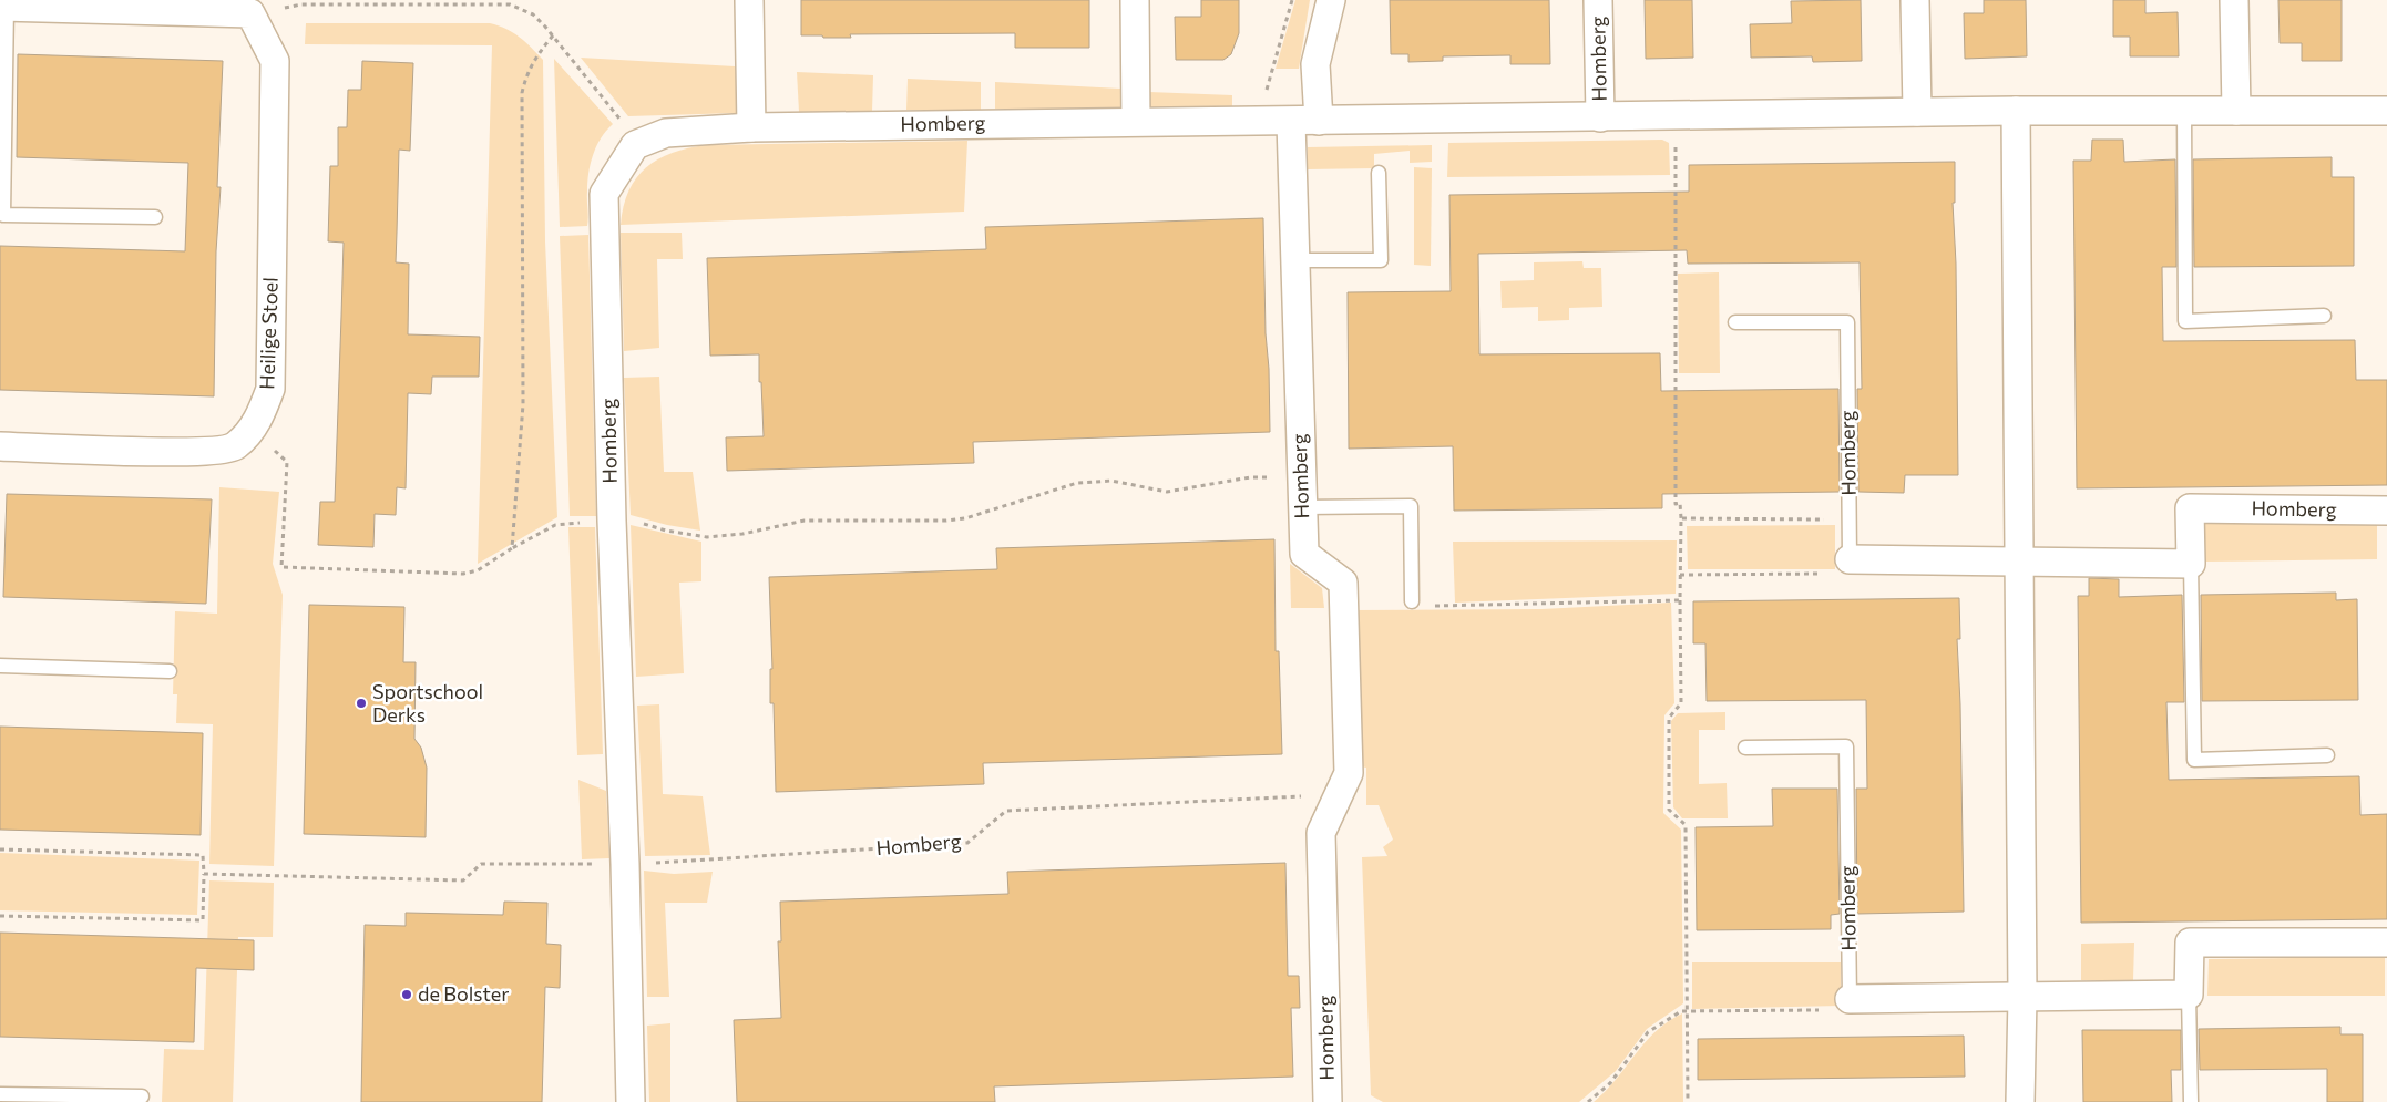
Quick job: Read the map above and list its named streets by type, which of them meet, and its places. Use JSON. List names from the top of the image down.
{
  "streets": {
    "street": ["Homberg", "Heilige Stoel"]
  },
  "places": ["Sportschool Derks", "de Bolster"]
}
